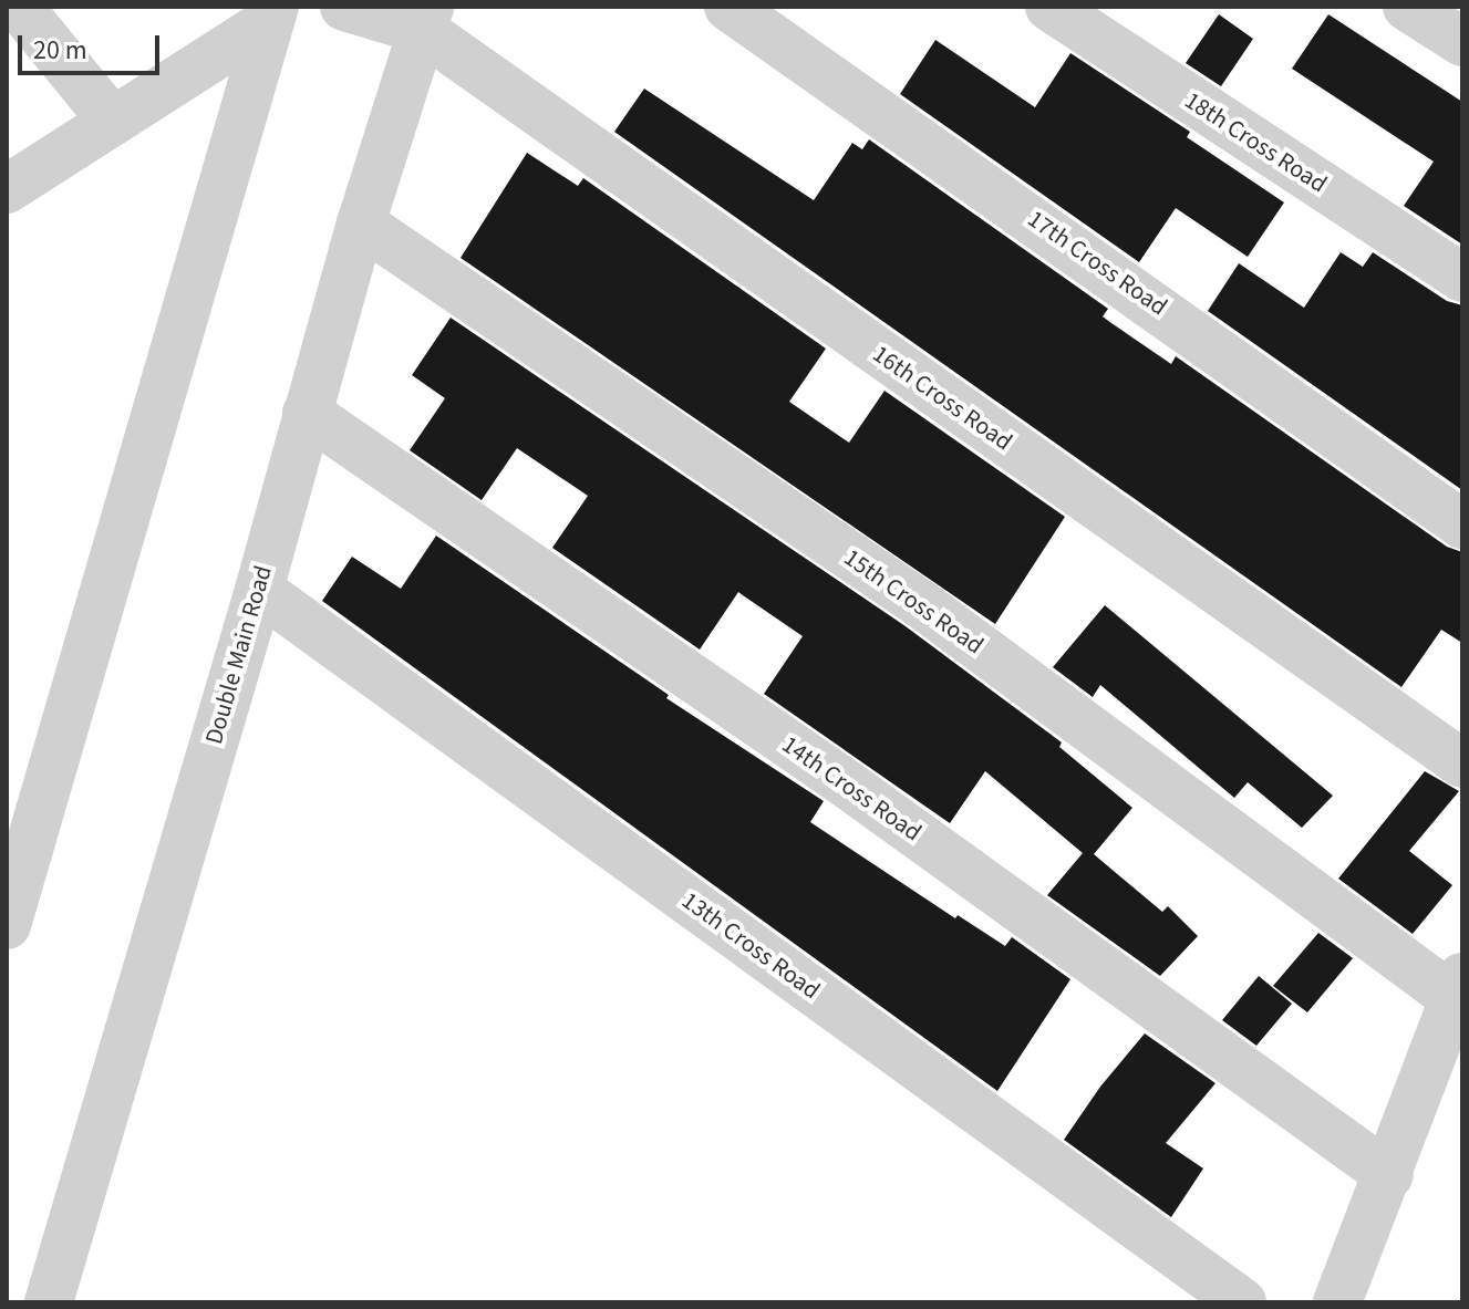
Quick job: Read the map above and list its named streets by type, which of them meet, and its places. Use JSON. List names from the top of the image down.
{
  "streets": {
    "street": [
      "18th Cross Road",
      "17th Cross Road",
      "16th Cross Road",
      "15th Cross Road",
      "Double Main Road",
      "14th Cross Road",
      "13th Cross Road"
    ]
  },
  "crossings": [
    ["16th Cross Road", "Double Main Road"],
    ["15th Cross Road", "Double Main Road"],
    ["Double Main Road", "14th Cross Road"],
    ["Double Main Road", "13th Cross Road"]
  ],
  "scale_bar": "20 m"
}
